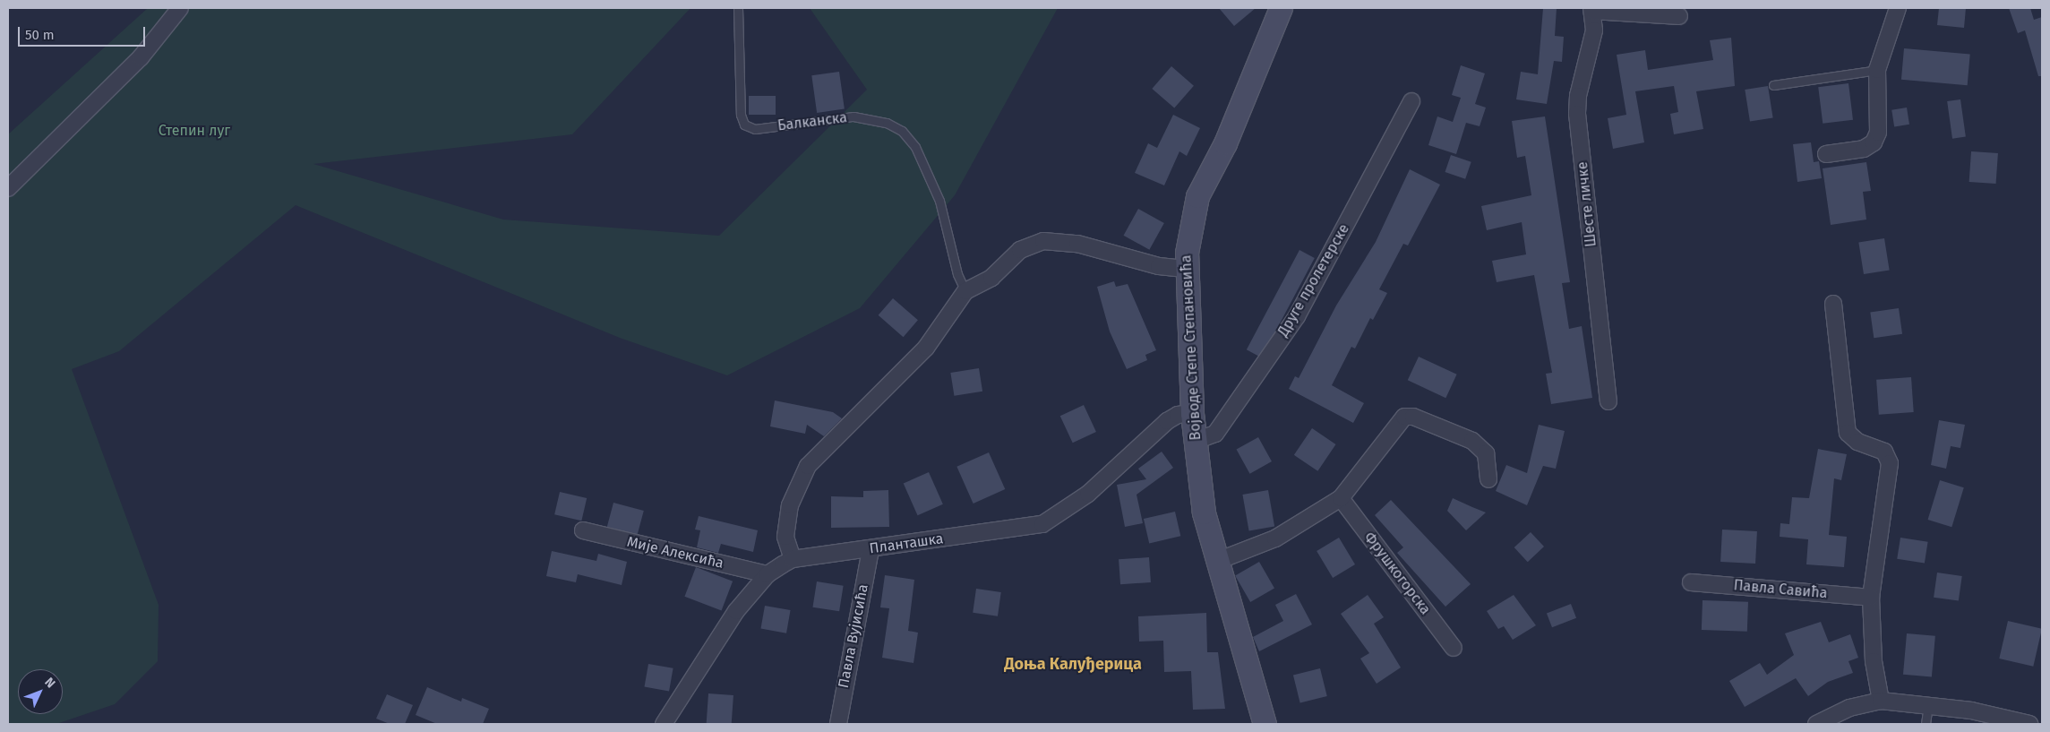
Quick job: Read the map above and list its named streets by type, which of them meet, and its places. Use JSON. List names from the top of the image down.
{
  "streets": {
    "street": [
      "Шесте личке",
      "Друге пролетерске",
      "Војводе Степе Степановића",
      "Планташка",
      "Мије Алексића",
      "Фрушкогорска",
      "Павла Савића",
      "Павла Вујисића"
    ],
    "lane": ["Балканска"]
  },
  "crossings": [
    ["Друге пролетерске", "Војводе Степе Степановића"],
    ["Војводе Степе Степановића", "Планташка"],
    ["Планташка", "Мије Алексића"],
    ["Планташка", "Павла Вујисића"]
  ],
  "districts": ["Доња Калуђерица"],
  "parks": ["Степин луг"],
  "scale_bar": "50 m",
  "north": "top right"
}
